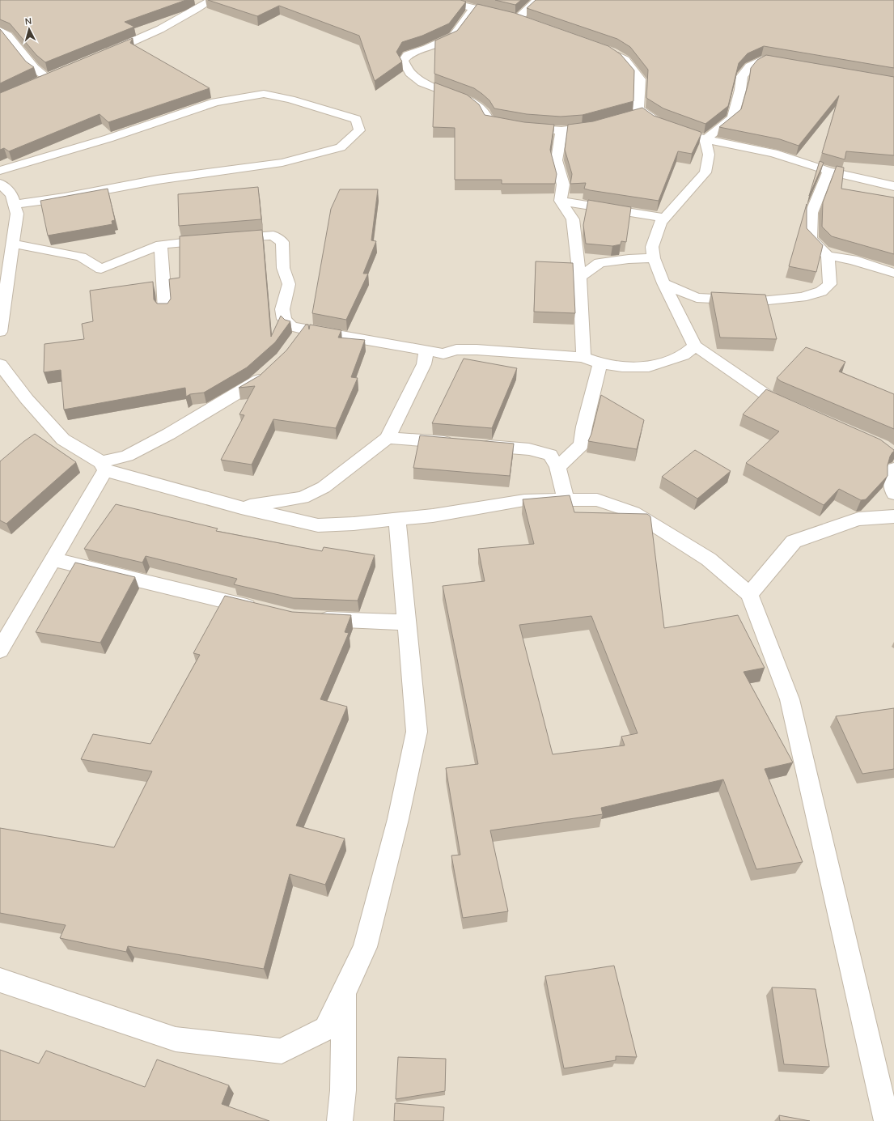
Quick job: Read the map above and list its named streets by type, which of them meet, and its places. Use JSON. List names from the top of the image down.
{
  "north": "top"
}
